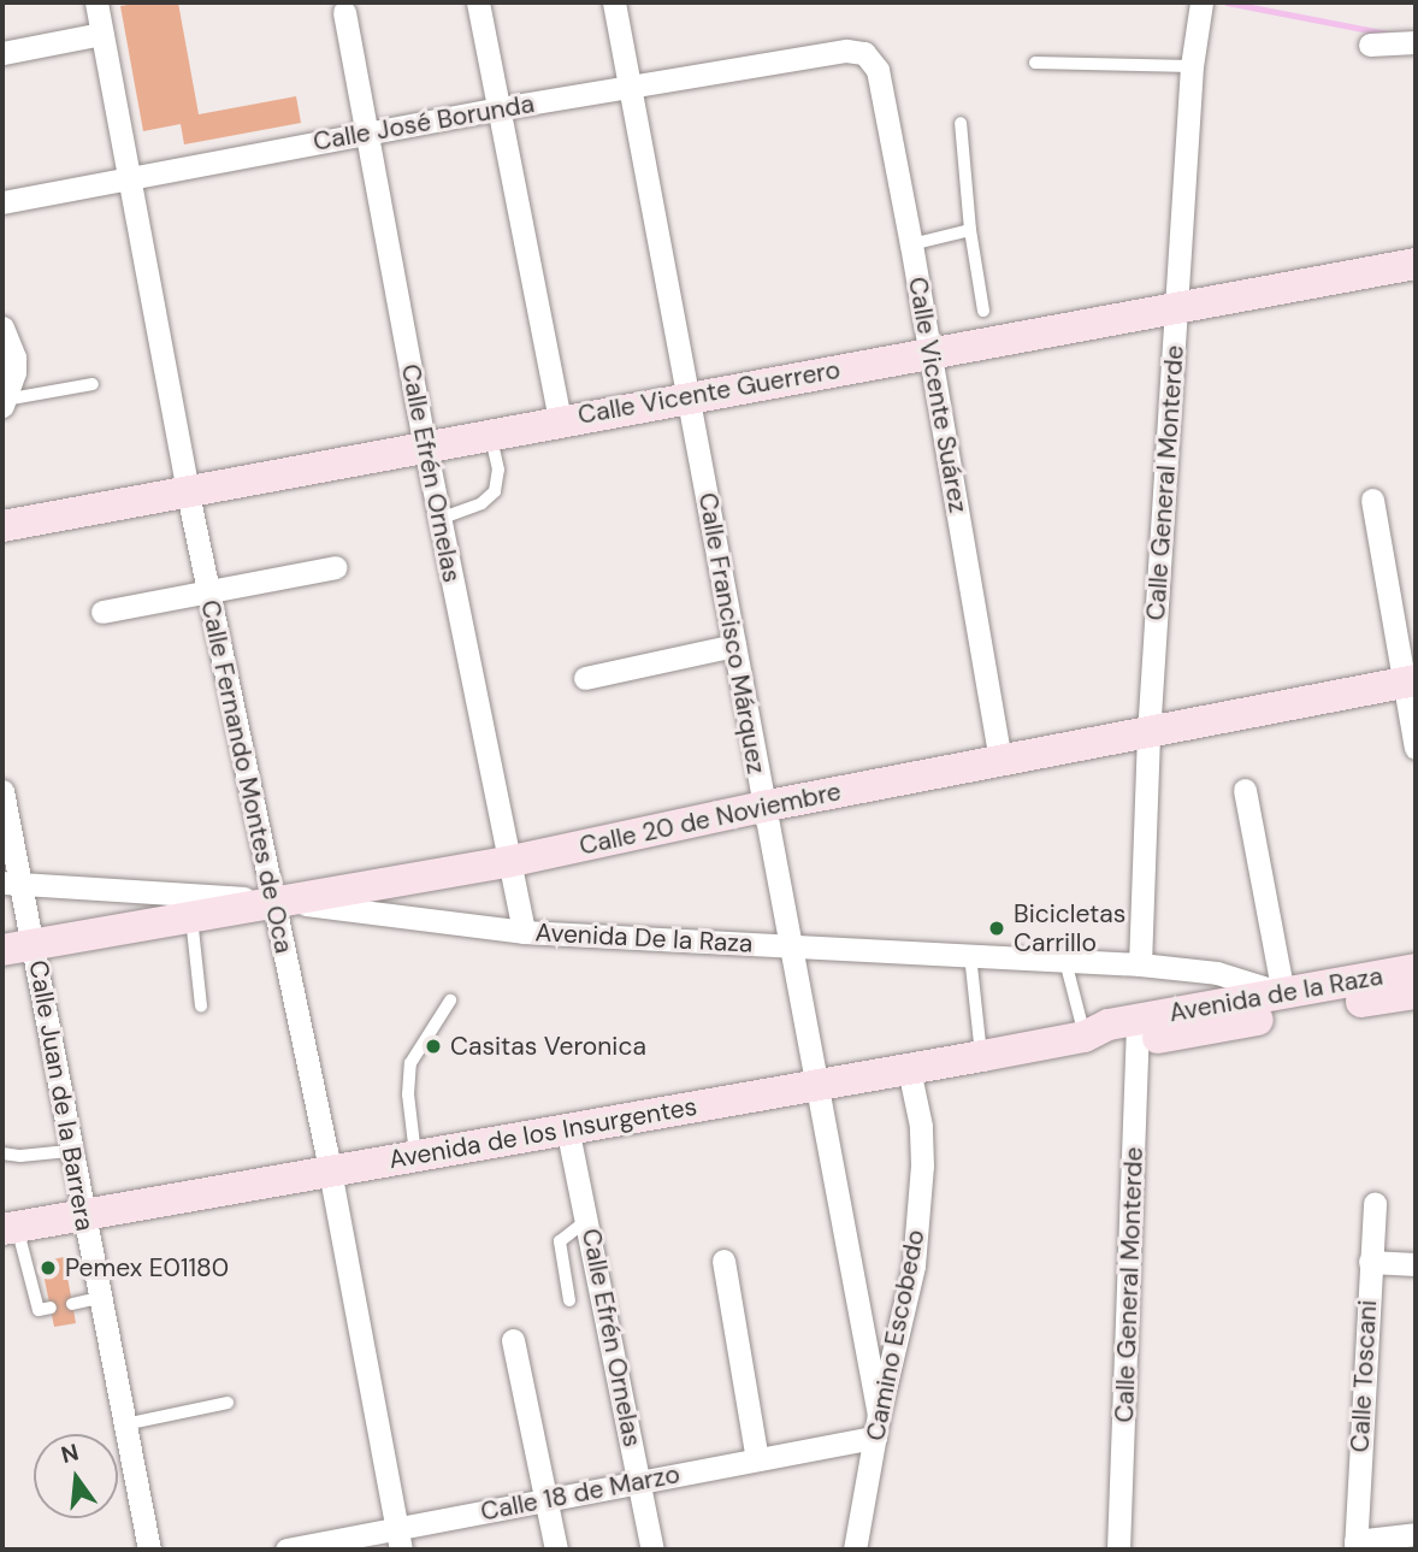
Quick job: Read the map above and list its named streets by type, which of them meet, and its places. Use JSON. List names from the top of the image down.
{
  "streets": {
    "main road": [
      "Calle Vicente Guerrero",
      "Calle 20 de Noviembre",
      "Avenida de la Raza",
      "Avenida de los Insurgentes"
    ],
    "street": [
      "Calle José Borunda",
      "Calle Vicente Suárez",
      "Calle Efrén Ornelas",
      "Calle General Monterde",
      "Calle Francisco Márquez",
      "Calle Fernando Montes de Oca",
      "Avenida De la Raza",
      "Calle Juan de la Barrera",
      "Camino Escobedo",
      "Calle Toscani",
      "Calle 18 de Marzo"
    ]
  },
  "crossings": [
    ["Calle José Borunda", "Calle Vicente Suárez"],
    ["Calle José Borunda", "Calle Efrén Ornelas"],
    ["Calle José Borunda", "Calle Francisco Márquez"],
    ["Calle José Borunda", "Calle Fernando Montes de Oca"],
    ["Calle Vicente Guerrero", "Calle Vicente Suárez"],
    ["Calle Vicente Guerrero", "Calle Efrén Ornelas"],
    ["Calle Vicente Guerrero", "Calle General Monterde"],
    ["Calle Vicente Guerrero", "Calle Francisco Márquez"],
    ["Calle Vicente Guerrero", "Calle Fernando Montes de Oca"],
    ["Calle Vicente Suárez", "Calle 20 de Noviembre"],
    ["Calle Efrén Ornelas", "Calle 20 de Noviembre"],
    ["Calle Efrén Ornelas", "Avenida De la Raza"],
    ["Calle Efrén Ornelas", "Avenida de los Insurgentes"],
    ["Calle Efrén Ornelas", "Calle 18 de Marzo"],
    ["Calle General Monterde", "Calle 20 de Noviembre"],
    ["Calle General Monterde", "Avenida De la Raza"],
    ["Calle General Monterde", "Avenida de la Raza"],
    ["Calle General Monterde", "Avenida de los Insurgentes"],
    ["Calle Francisco Márquez", "Calle 20 de Noviembre"],
    ["Calle Francisco Márquez", "Avenida De la Raza"],
    ["Calle Francisco Márquez", "Avenida de los Insurgentes"],
    ["Calle Francisco Márquez", "Camino Escobedo"],
    ["Calle Francisco Márquez", "Calle 18 de Marzo"],
    ["Calle Fernando Montes de Oca", "Calle 20 de Noviembre"],
    ["Calle Fernando Montes de Oca", "Avenida De la Raza"],
    ["Calle Fernando Montes de Oca", "Avenida de los Insurgentes"],
    ["Calle Fernando Montes de Oca", "Calle 18 de Marzo"],
    ["Calle 20 de Noviembre", "Avenida De la Raza"],
    ["Calle 20 de Noviembre", "Calle Juan de la Barrera"],
    ["Avenida De la Raza", "Avenida de la Raza"],
    ["Avenida de la Raza", "Avenida de los Insurgentes"],
    ["Calle Juan de la Barrera", "Avenida de los Insurgentes"],
    ["Avenida de los Insurgentes", "Camino Escobedo"],
    ["Camino Escobedo", "Calle 18 de Marzo"]
  ],
  "places": ["Bicicletas Carrillo", "Casitas Veronica", "Pemex E01180"],
  "north": "top"
}
